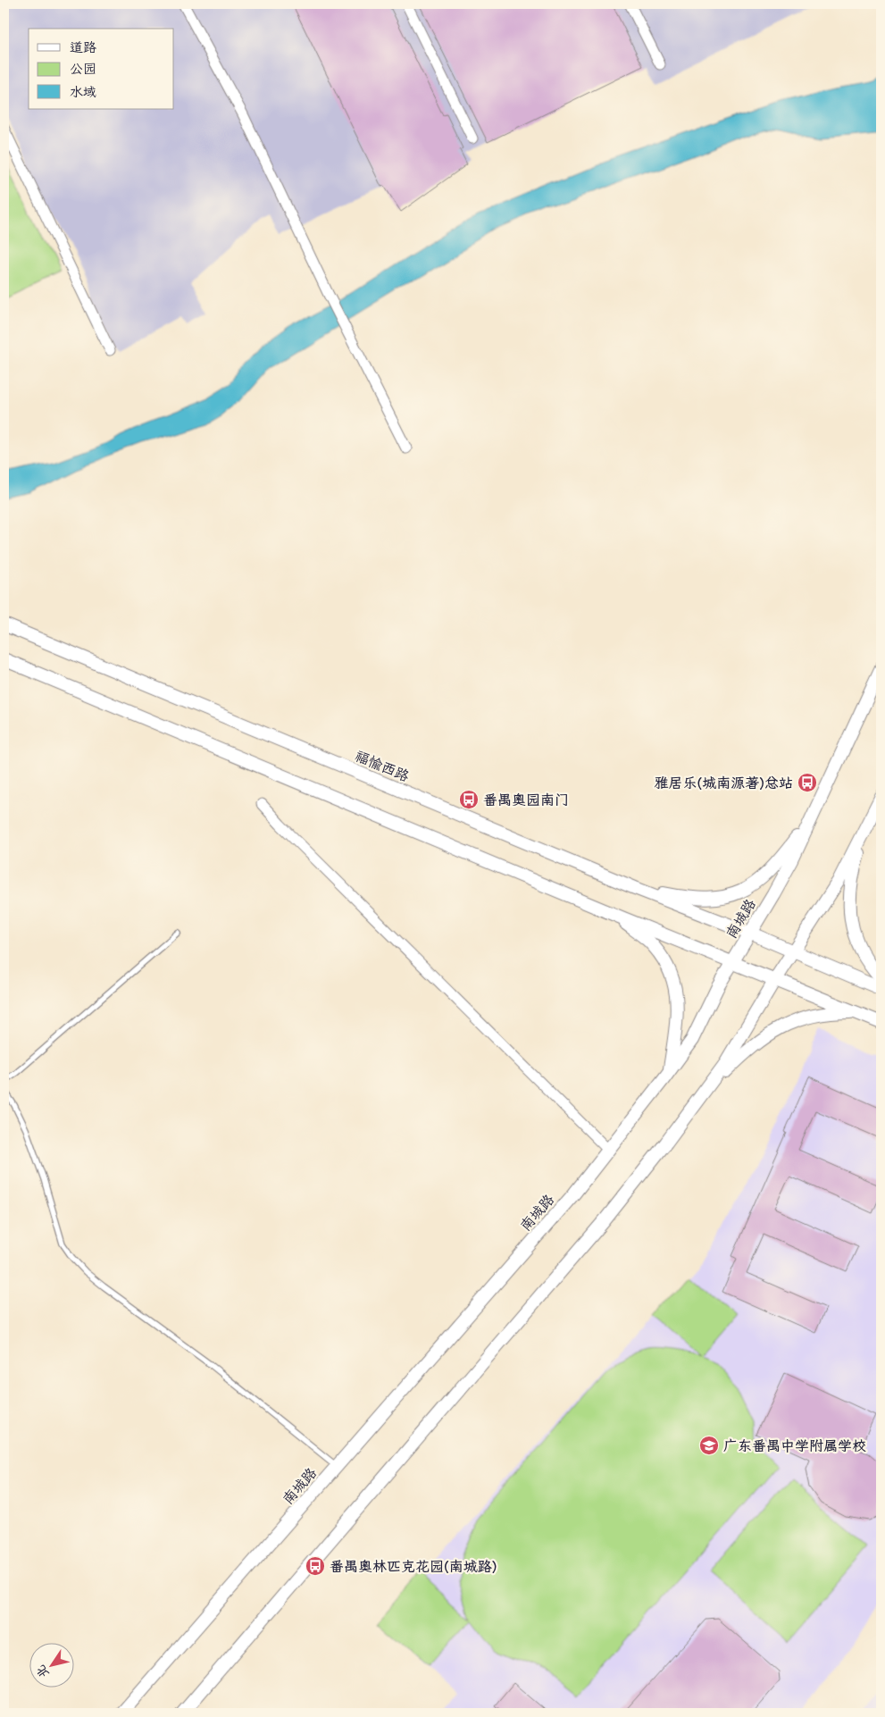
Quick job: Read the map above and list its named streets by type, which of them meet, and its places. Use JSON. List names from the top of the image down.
{
  "streets": {
    "street": ["福愉西路", "南城路"]
  },
  "crossings": [
    ["福愉西路", "南城路"]
  ],
  "places": {
    "bus stop": ["雅居乐(城南源著)总站", "番禺奥园南门", "番禺奥林匹克花园(南城路)"],
    "school or university": ["广东番禺中学附属学校"]
  },
  "legend": ["道路", "公园", "水域"],
  "north": "bottom left"
}
